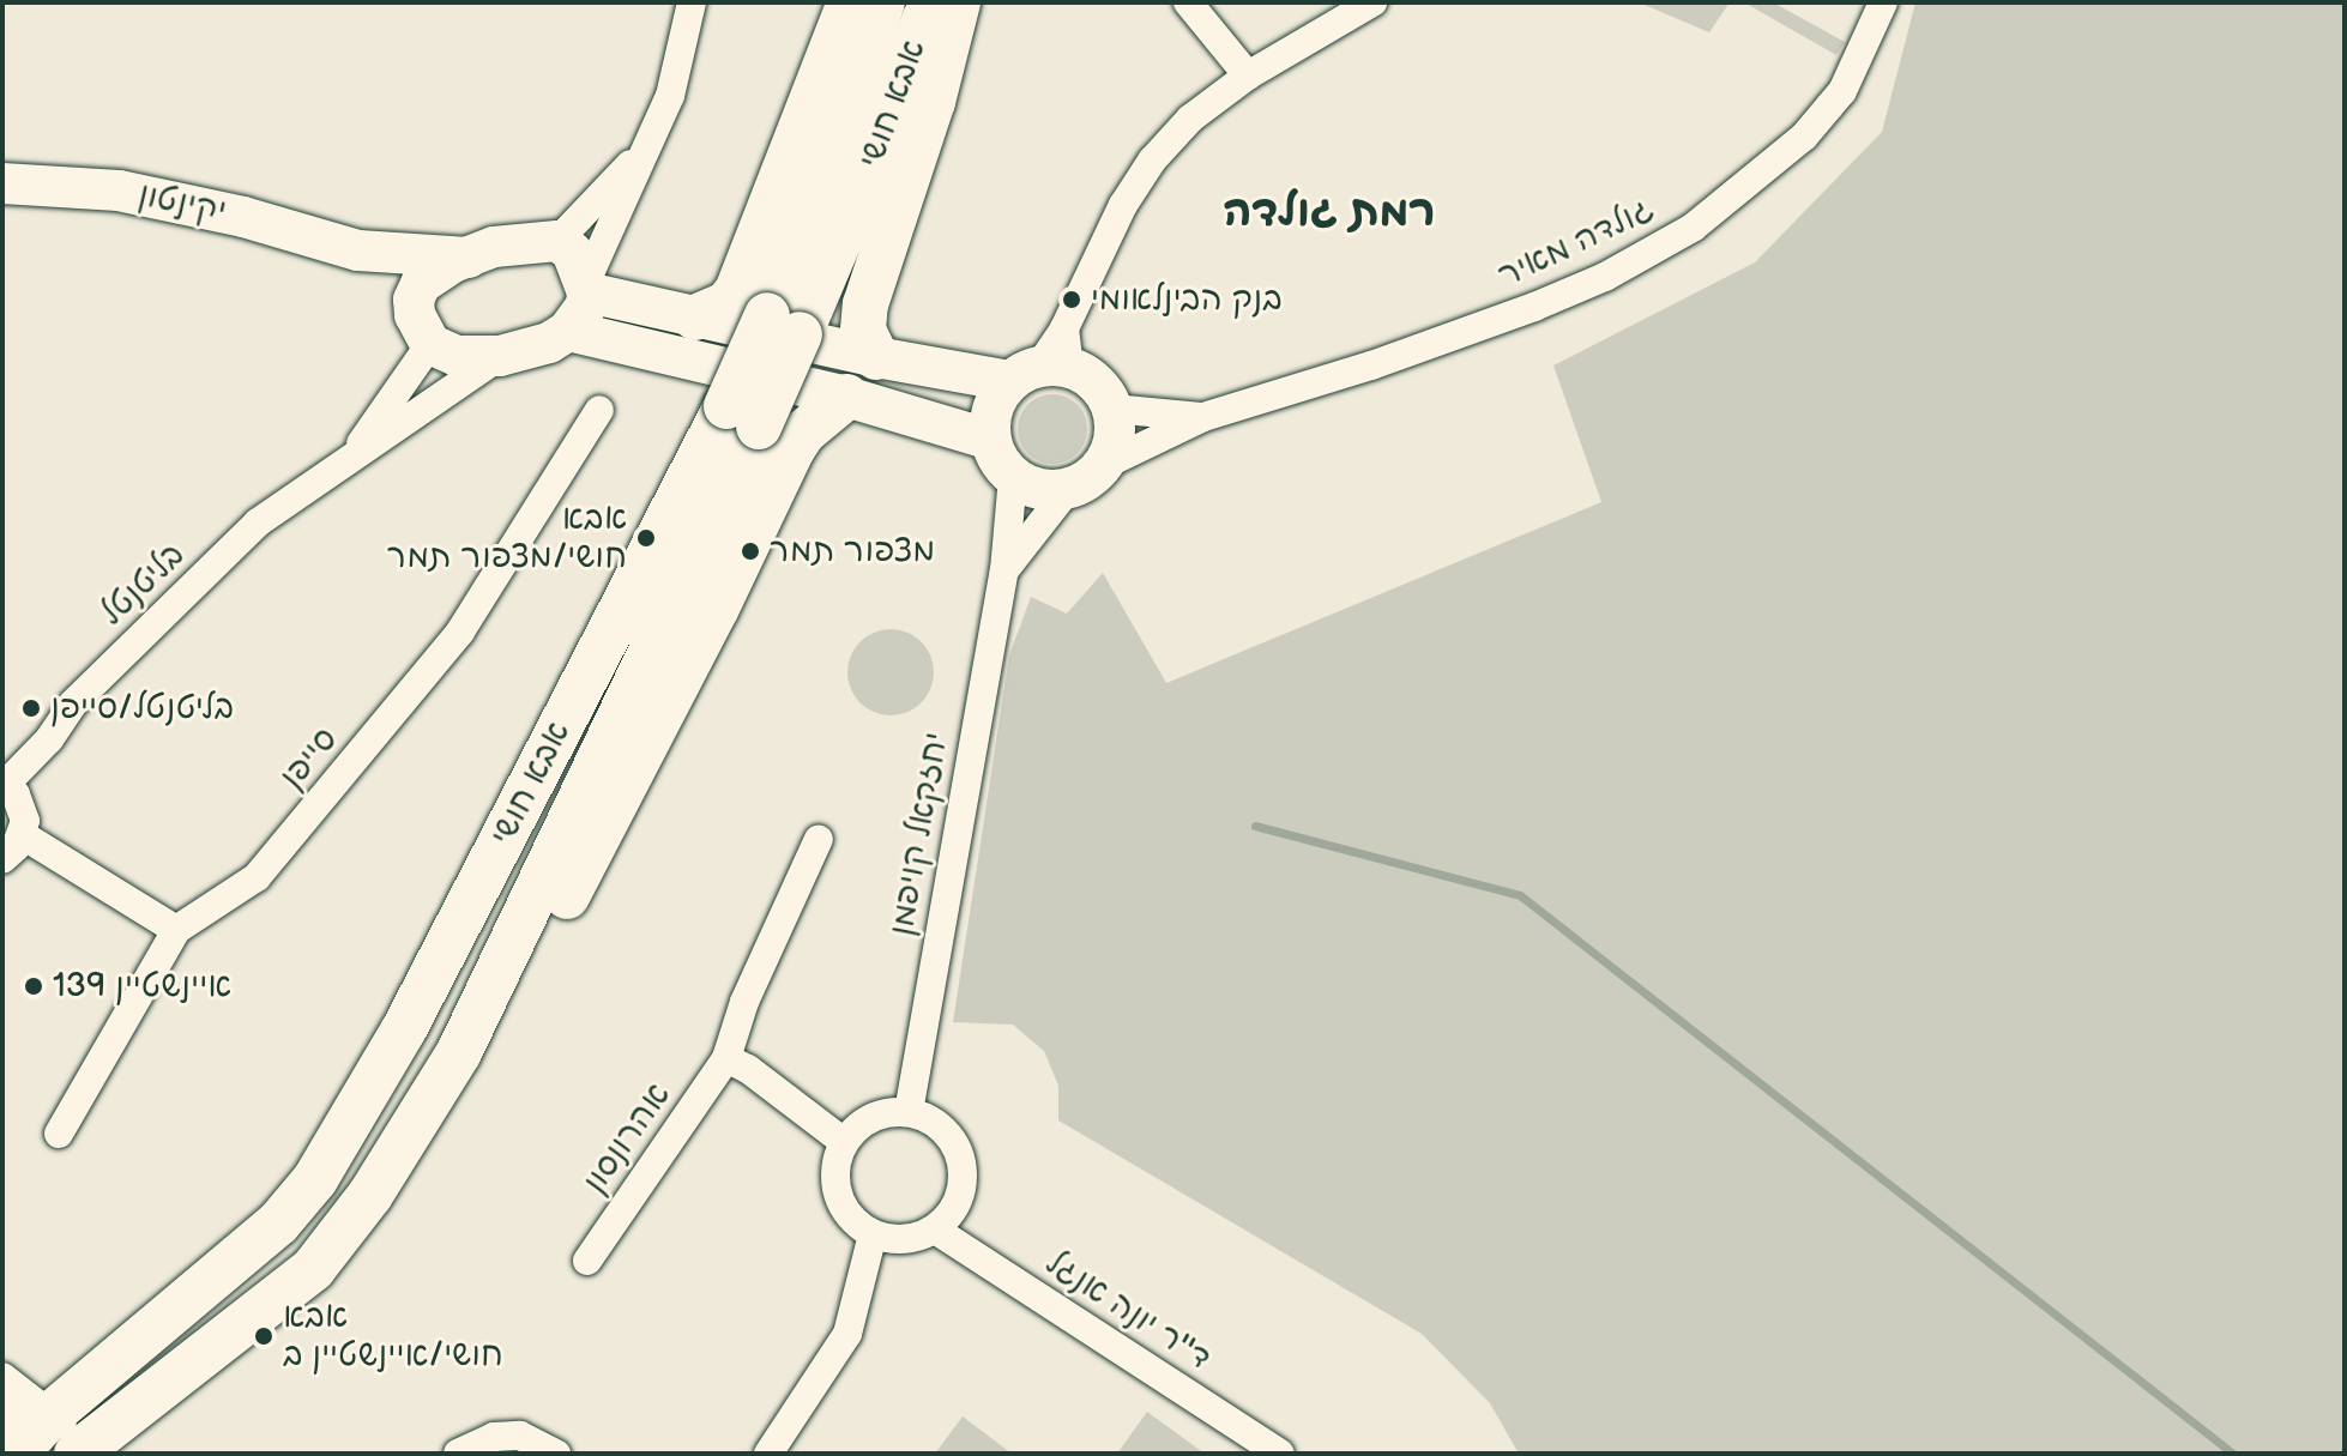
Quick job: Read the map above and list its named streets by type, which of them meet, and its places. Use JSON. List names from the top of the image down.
{
  "streets": {
    "main road": ["אבא חושי"],
    "street": [
      "יקינטון",
      "גולדה מאיר",
      "בליטנטל",
      "סייפן",
      "יחזקאל קויפמן",
      "אהרונסון",
      "ד''ר יונה אנגל"
    ]
  },
  "crossings": [
    ["יקינטון", "בליטנטל"],
    ["גולדה מאיר", "יחזקאל קויפמן"],
    ["יחזקאל קויפמן", "ד''ר יונה אנגל"]
  ],
  "districts": ["רמת גולדה"],
  "places": [
    "בנק הבינלאומי",
    "אבא חושי/מצפור תמר",
    "מצפור תמר",
    "בליטנטל/סייפן",
    "איינשטיין 139",
    "אבא חושי/איינשטיין ב"
  ]
}
